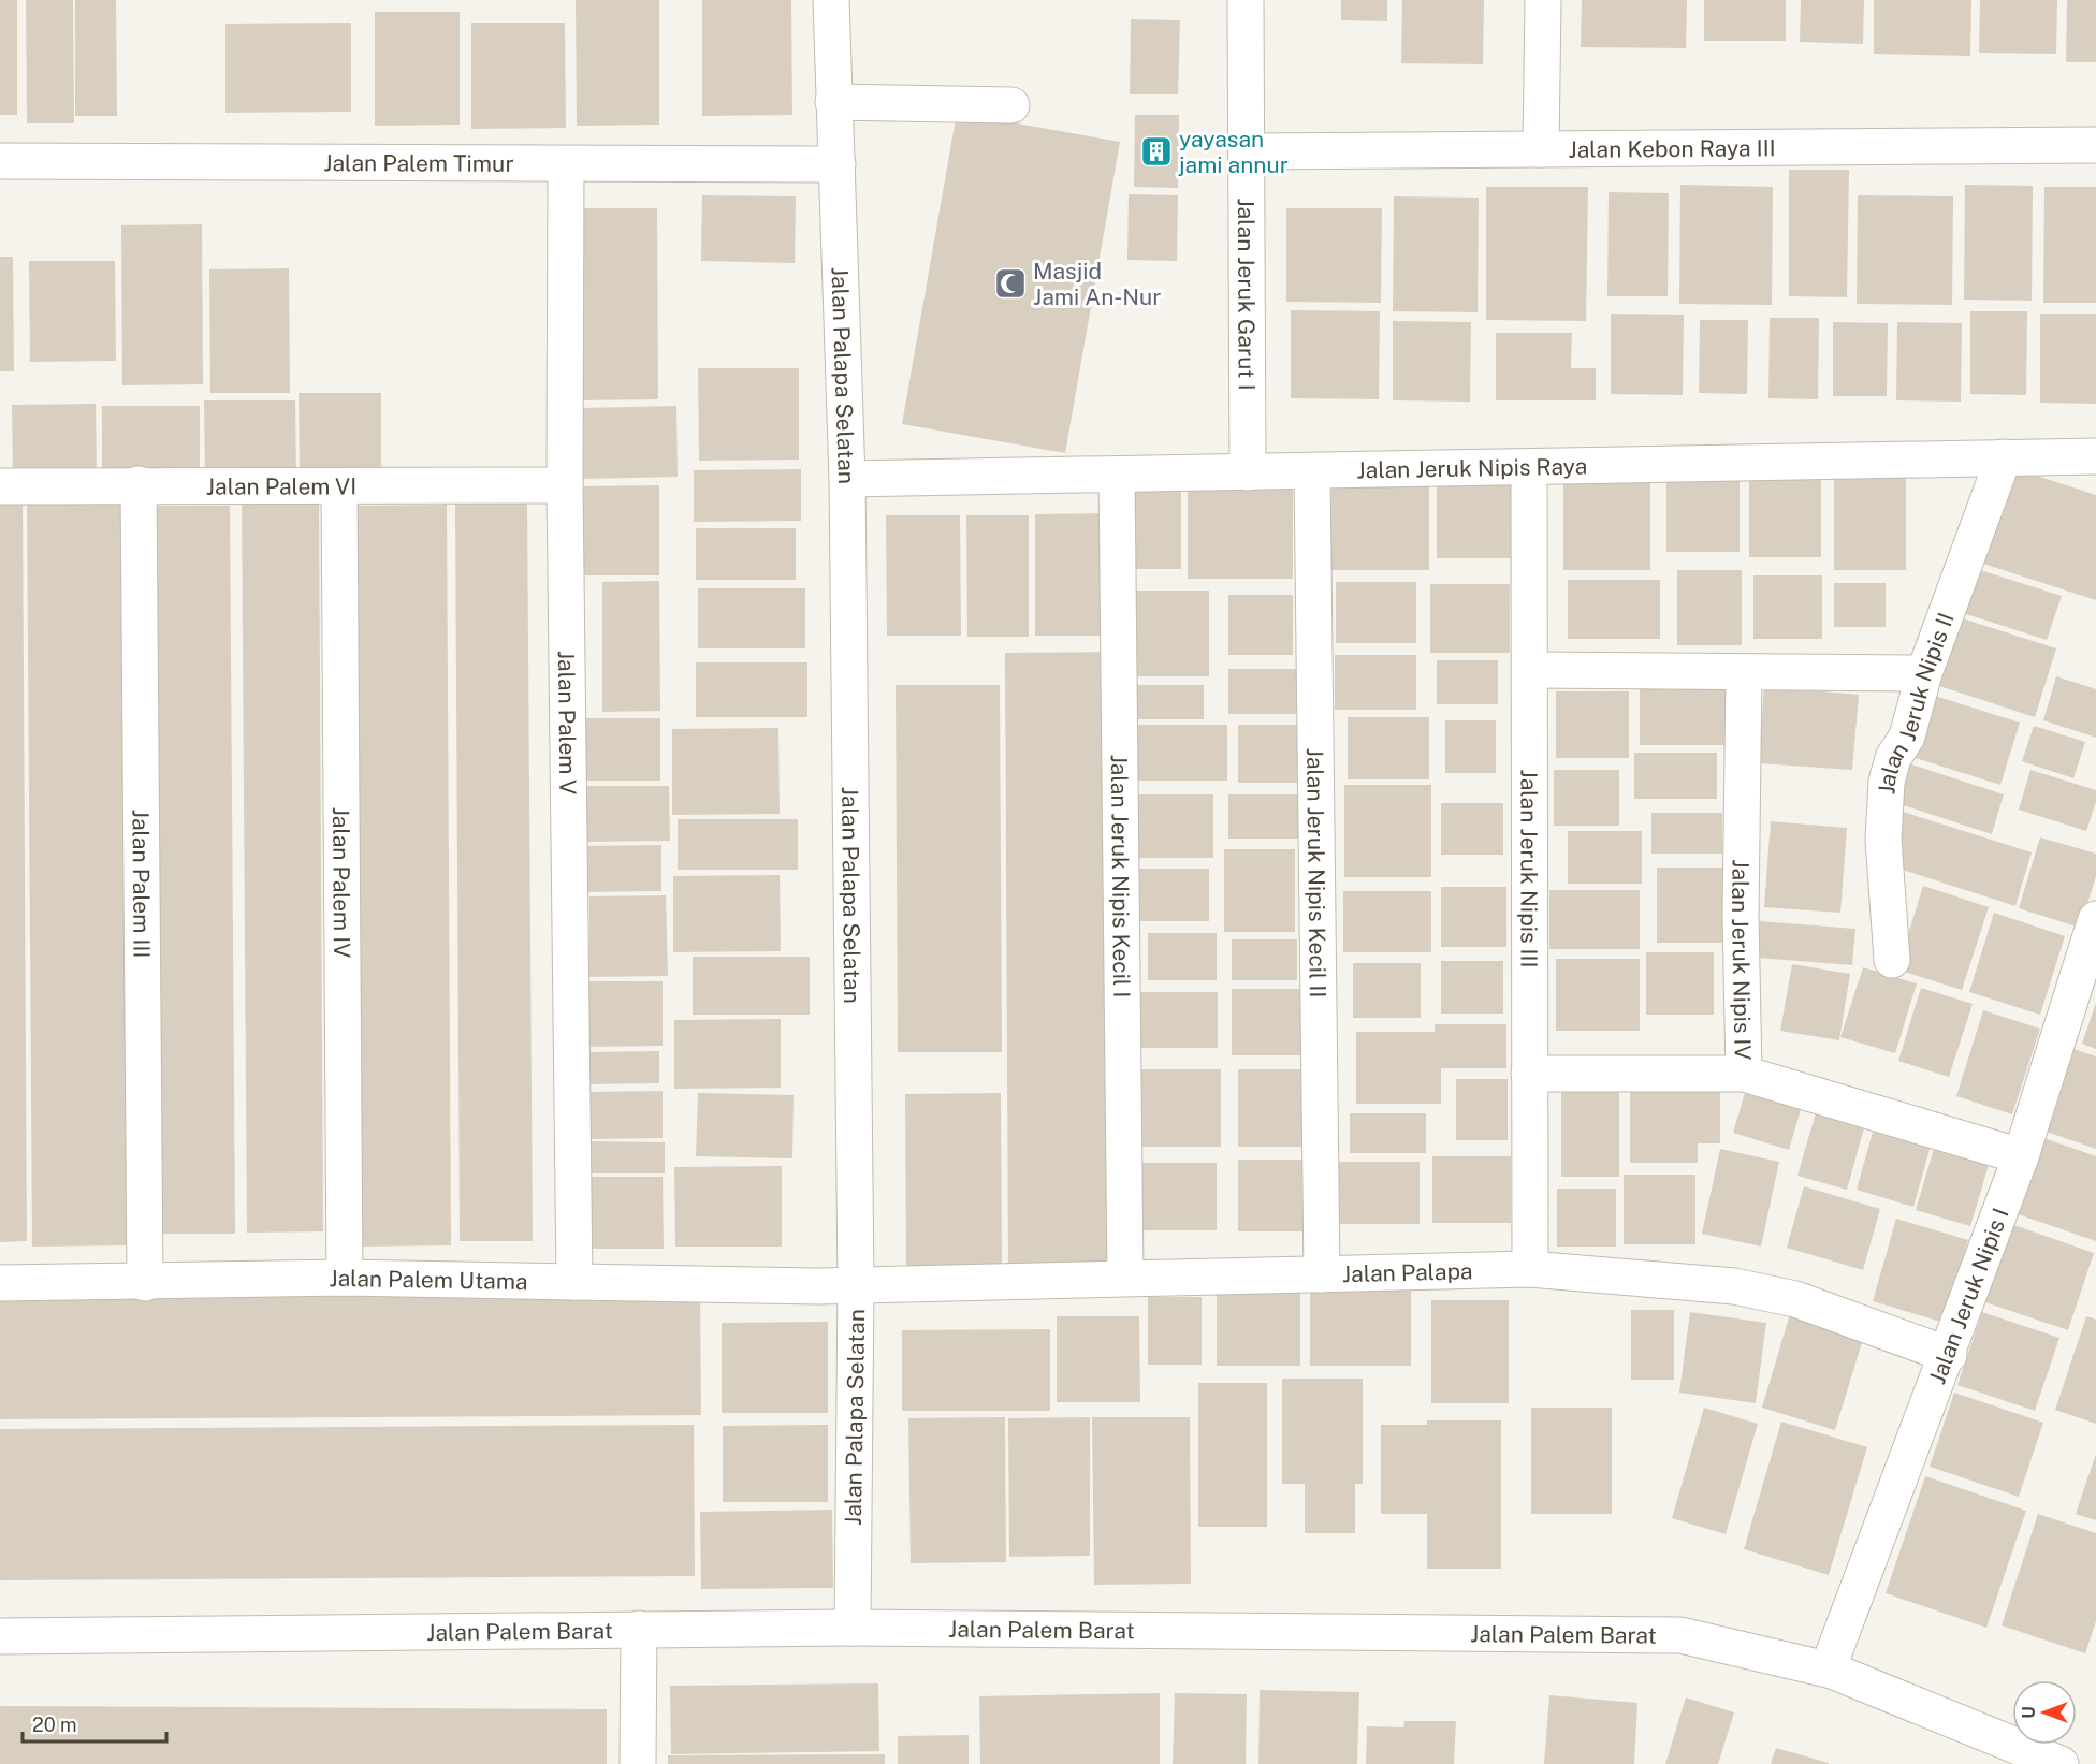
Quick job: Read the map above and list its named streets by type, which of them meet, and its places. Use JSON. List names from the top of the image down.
{
  "streets": {
    "street": [
      "Jalan Kebon Raya III",
      "Jalan Palem Timur",
      "Jalan Jeruk Garut I",
      "Jalan Palapa Selatan",
      "Jalan Jeruk Nipis Raya",
      "Jalan Palem VI",
      "Jalan Jeruk Nipis II",
      "Jalan Palem V",
      "Jalan Jeruk Nipis III",
      "Jalan Jeruk Nipis Kecil II",
      "Jalan Jeruk Nipis Kecil I",
      "Jalan Palem IV",
      "Jalan Palem III",
      "Jalan Jeruk Nipis IV",
      "Jalan Palapa",
      "Jalan Palem Utama",
      "Jalan Jeruk Nipis I",
      "Jalan Palem Barat"
    ]
  },
  "crossings": [
    ["Jalan Kebon Raya III", "Jalan Jeruk Garut I"],
    ["Jalan Palem Timur", "Jalan Palapa Selatan"],
    ["Jalan Palem Timur", "Jalan Palem V"],
    ["Jalan Jeruk Garut I", "Jalan Jeruk Nipis Raya"],
    ["Jalan Palapa Selatan", "Jalan Jeruk Nipis Raya"],
    ["Jalan Palapa Selatan", "Jalan Palapa"],
    ["Jalan Palapa Selatan", "Jalan Palem Utama"],
    ["Jalan Palapa Selatan", "Jalan Palem Barat"],
    ["Jalan Jeruk Nipis Raya", "Jalan Jeruk Nipis II"],
    ["Jalan Jeruk Nipis Raya", "Jalan Jeruk Nipis III"],
    ["Jalan Jeruk Nipis Raya", "Jalan Jeruk Nipis Kecil II"],
    ["Jalan Jeruk Nipis Raya", "Jalan Jeruk Nipis Kecil I"],
    ["Jalan Palem VI", "Jalan Palem V"],
    ["Jalan Palem VI", "Jalan Palem IV"],
    ["Jalan Palem VI", "Jalan Palem III"],
    ["Jalan Palem V", "Jalan Palem Utama"],
    ["Jalan Jeruk Nipis III", "Jalan Palapa"],
    ["Jalan Jeruk Nipis Kecil II", "Jalan Palapa"],
    ["Jalan Jeruk Nipis Kecil I", "Jalan Palapa"],
    ["Jalan Palem IV", "Jalan Palem Utama"],
    ["Jalan Palem III", "Jalan Palem Utama"],
    ["Jalan Jeruk Nipis IV", "Jalan Jeruk Nipis I"],
    ["Jalan Palapa", "Jalan Palem Utama"],
    ["Jalan Palapa", "Jalan Jeruk Nipis I"],
    ["Jalan Jeruk Nipis I", "Jalan Palem Barat"]
  ],
  "places": {
    "building": ["yayasan jami annur"],
    "mosque": ["Masjid Jami An-Nur"]
  },
  "scale_bar": "20 m",
  "north": "left"
}
